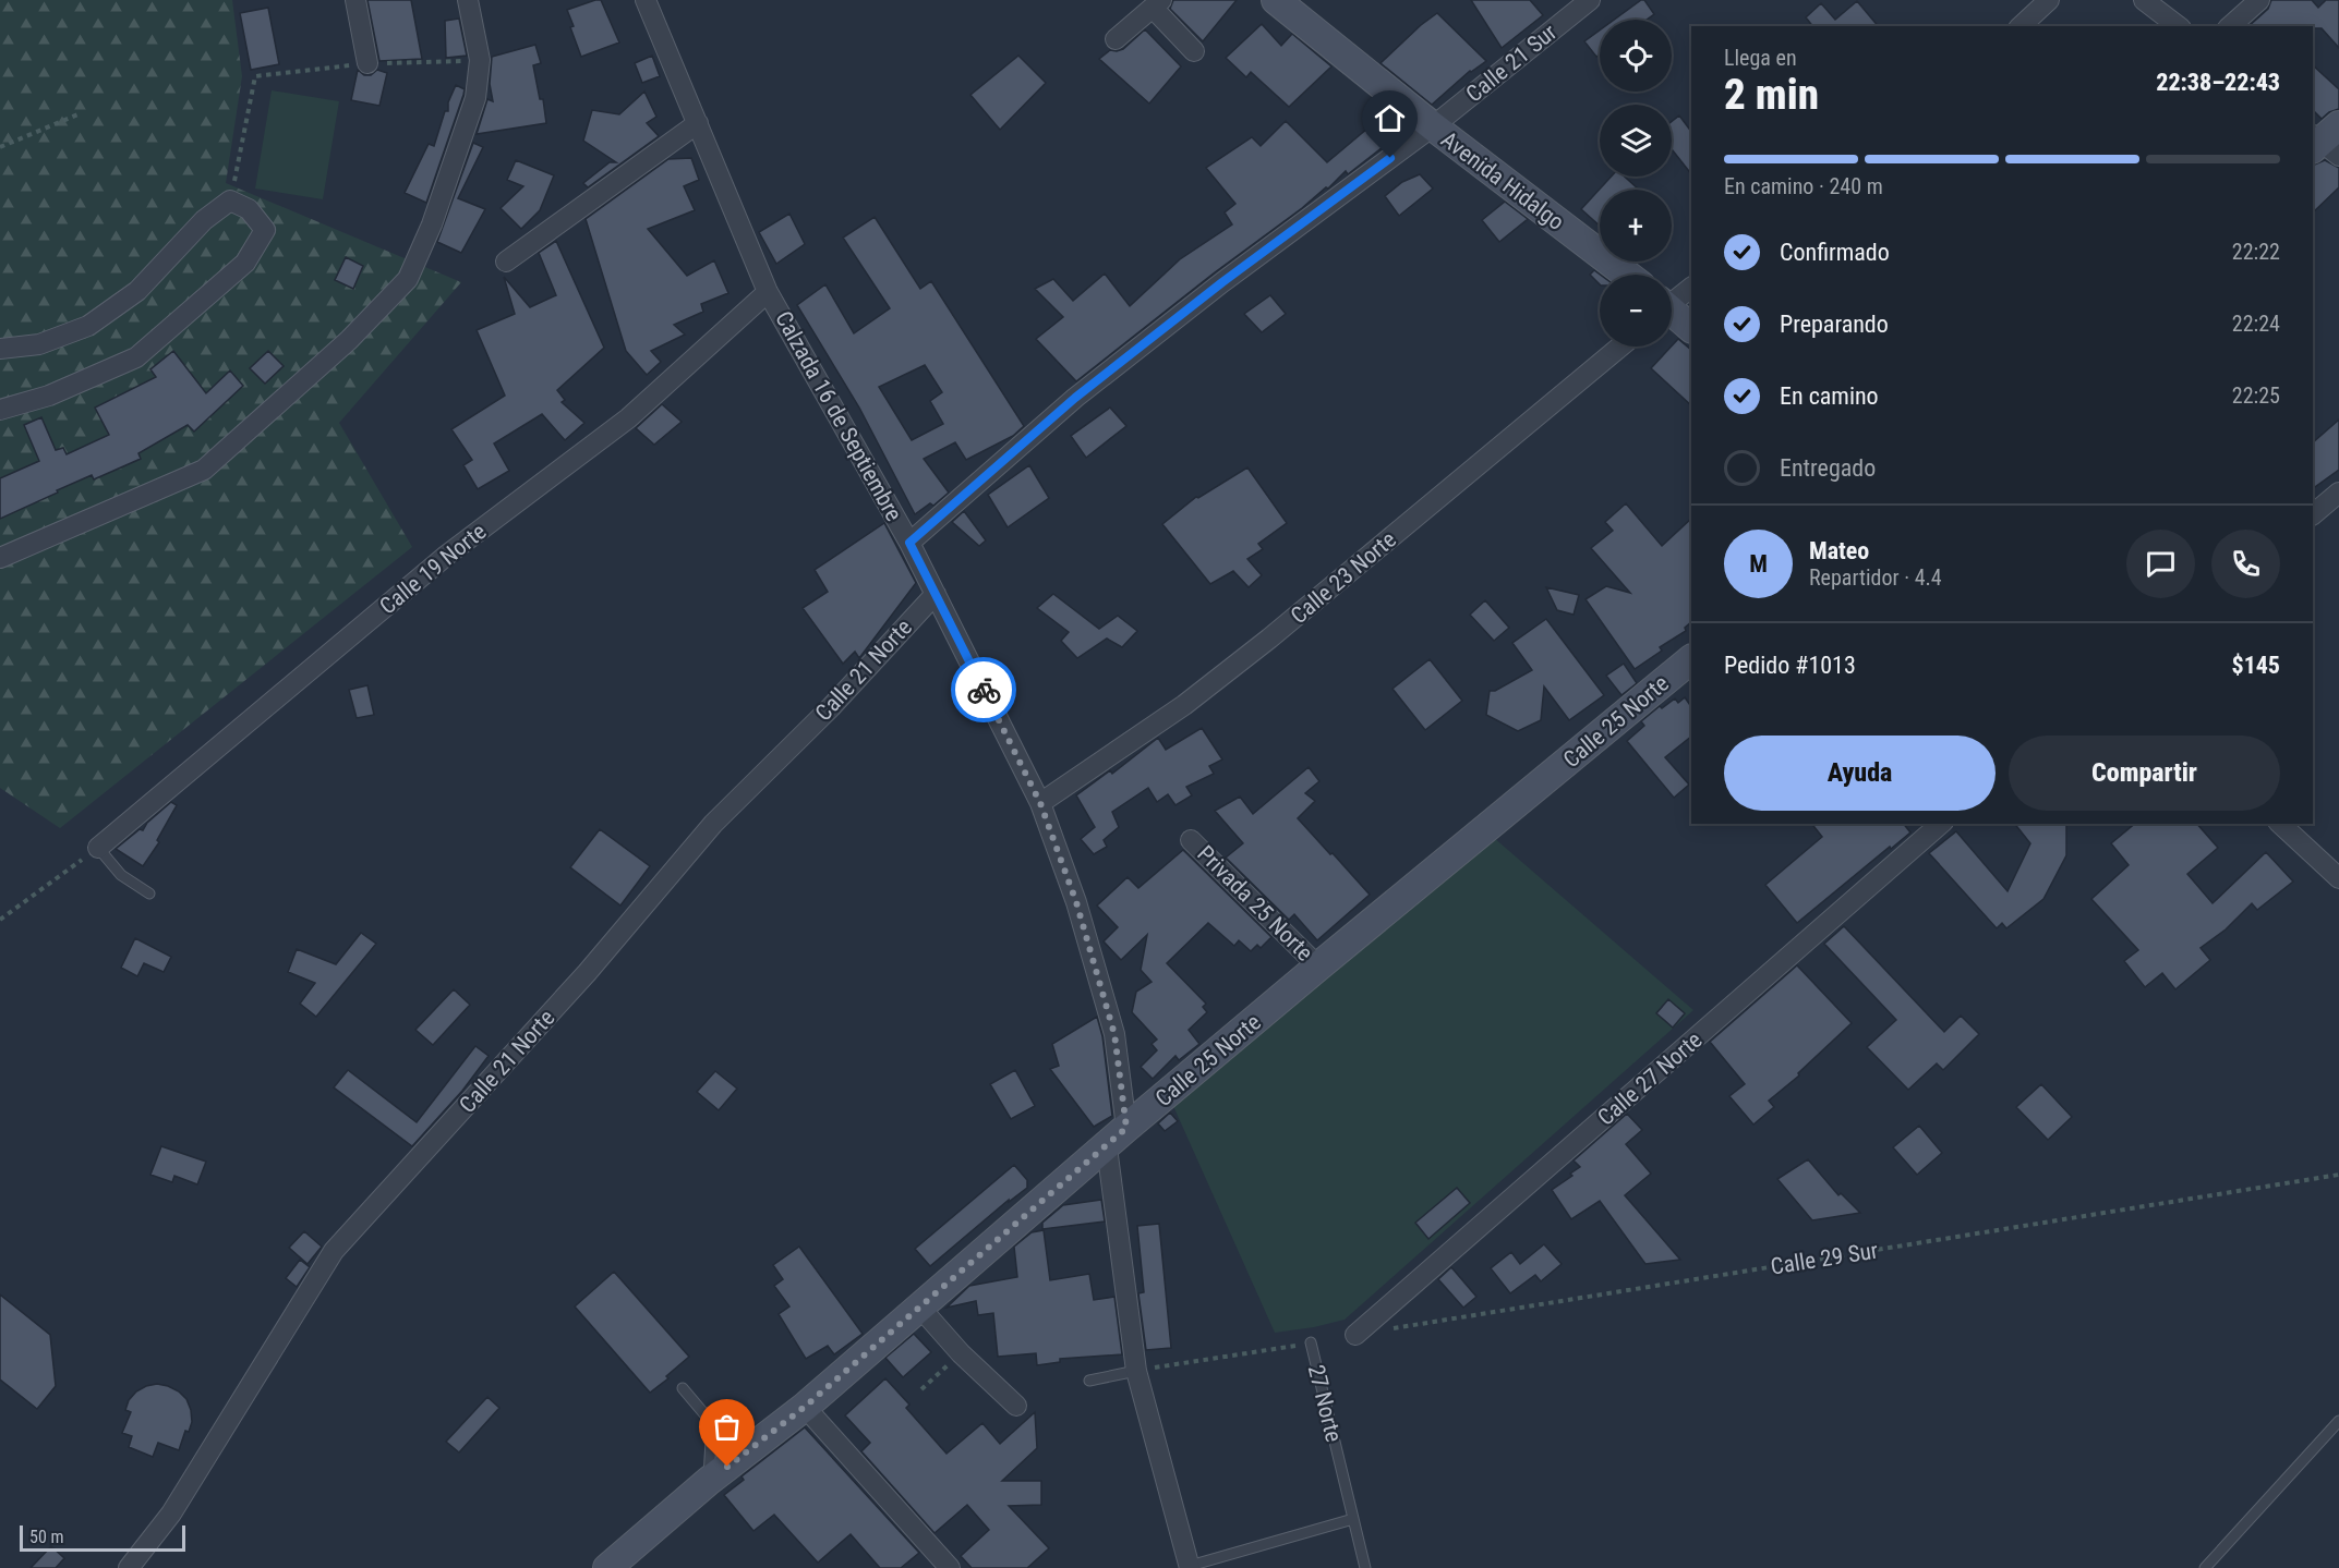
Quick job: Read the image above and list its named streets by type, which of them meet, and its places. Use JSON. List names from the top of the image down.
{
  "streets": {
    "street": [
      "Calle 21 Sur",
      "Avenida Hidalgo",
      "Calzada 16 de Septiembre",
      "Calle 19 Norte",
      "Calle 23 Norte",
      "Calle 21 Norte",
      "Calle 25 Norte",
      "Privada 25 Norte",
      "Calle 27 Norte"
    ],
    "lane": ["27 Norte"],
    "path": ["Calle 29 Sur"]
  },
  "crossings": [
    ["Calle 21 Sur", "Avenida Hidalgo"],
    ["Calzada 16 de Septiembre", "Calle 19 Norte"],
    ["Calzada 16 de Septiembre", "Calle 23 Norte"],
    ["Calzada 16 de Septiembre", "Calle 21 Norte"],
    ["Calzada 16 de Septiembre", "Calle 25 Norte"],
    ["Calle 25 Norte", "Privada 25 Norte"],
    ["Calle 27 Norte", "Calle 29 Sur"]
  ],
  "scale_bar": "50 m",
  "page": {
    "map_buttons": ["+", "−"],
    "heading": ["2 min", "Llega en", "22:38–22:43"],
    "panel": [
      "Mateo",
      "Repartidor · 4.4",
      "Pedido #1013",
      "$145"
    ],
    "bar": "En camino · 240 m",
    "list": [
      ["Confirmado", "22:22"],
      ["Preparando", "22:24"],
      ["En camino", "22:25"],
      "Entregado"
    ],
    "round": "M",
    "buttons": ["Ayuda", "Compartir"],
    "scale": "50 m"
  }
}
